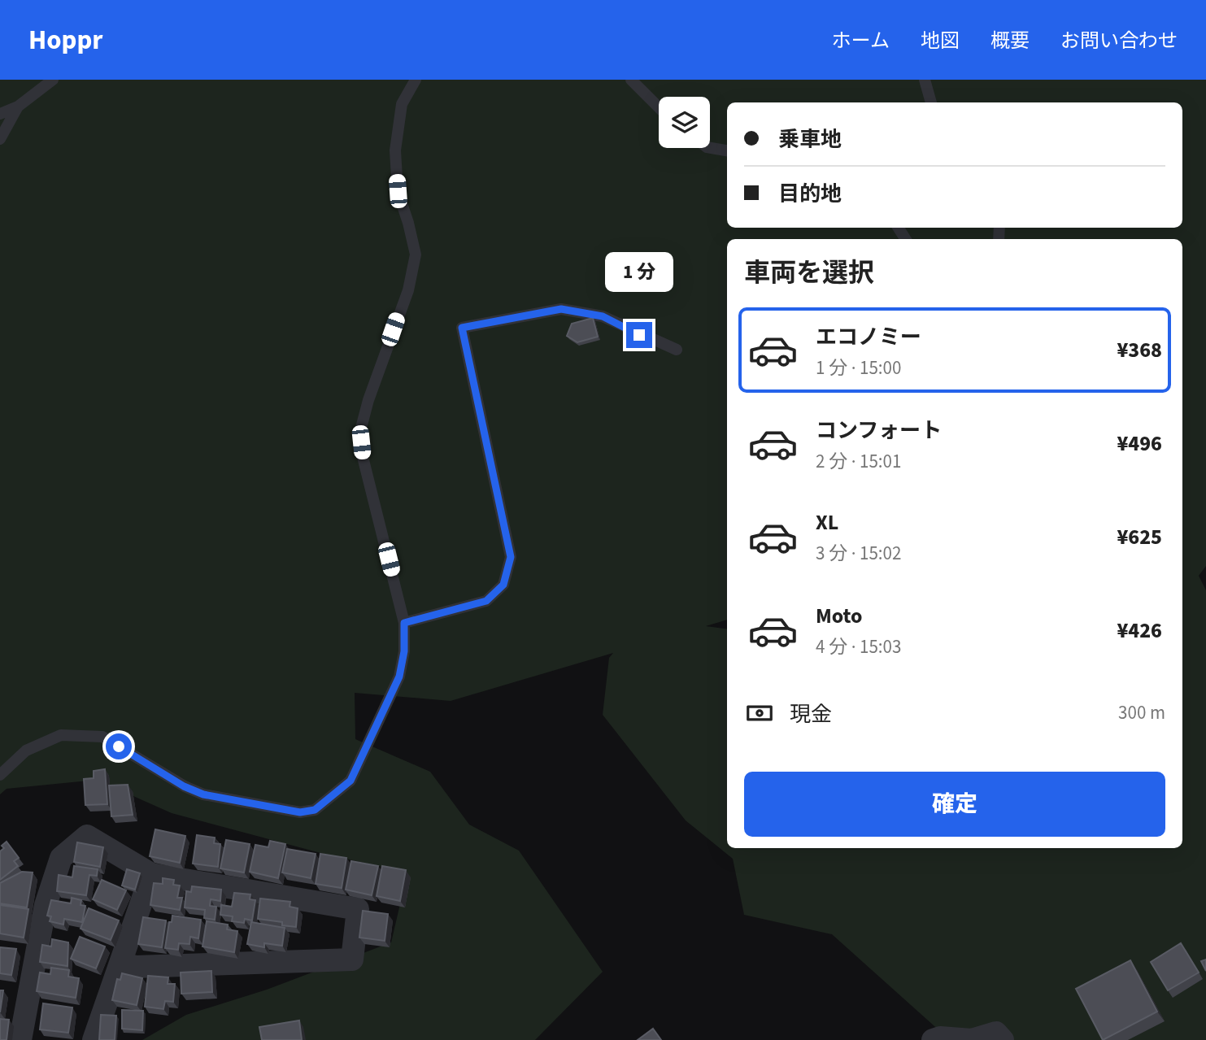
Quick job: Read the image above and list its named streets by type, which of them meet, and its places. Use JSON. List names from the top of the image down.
{
  "page": {
    "header": "Hoppr",
    "nav": [
      "ホーム",
      "地図",
      "概要",
      "お問い合わせ"
    ],
    "banner": ["乗車地", "目的地"],
    "heading": "車両を選択",
    "bubble": "1 分",
    "list": [
      {
        "name": "エコノミー",
        "note": "1 分 · 15:00",
        "value": "¥368"
      },
      {
        "name": "コンフォート",
        "note": "2 分 · 15:01",
        "value": "¥496"
      },
      {
        "name": "XL",
        "note": "3 分 · 15:02",
        "value": "¥625"
      },
      {
        "name": "Moto",
        "note": "4 分 · 15:03",
        "value": "¥426"
      }
    ],
    "pay": ["現金", "300 m"],
    "buttons": "確定"
  }
}
